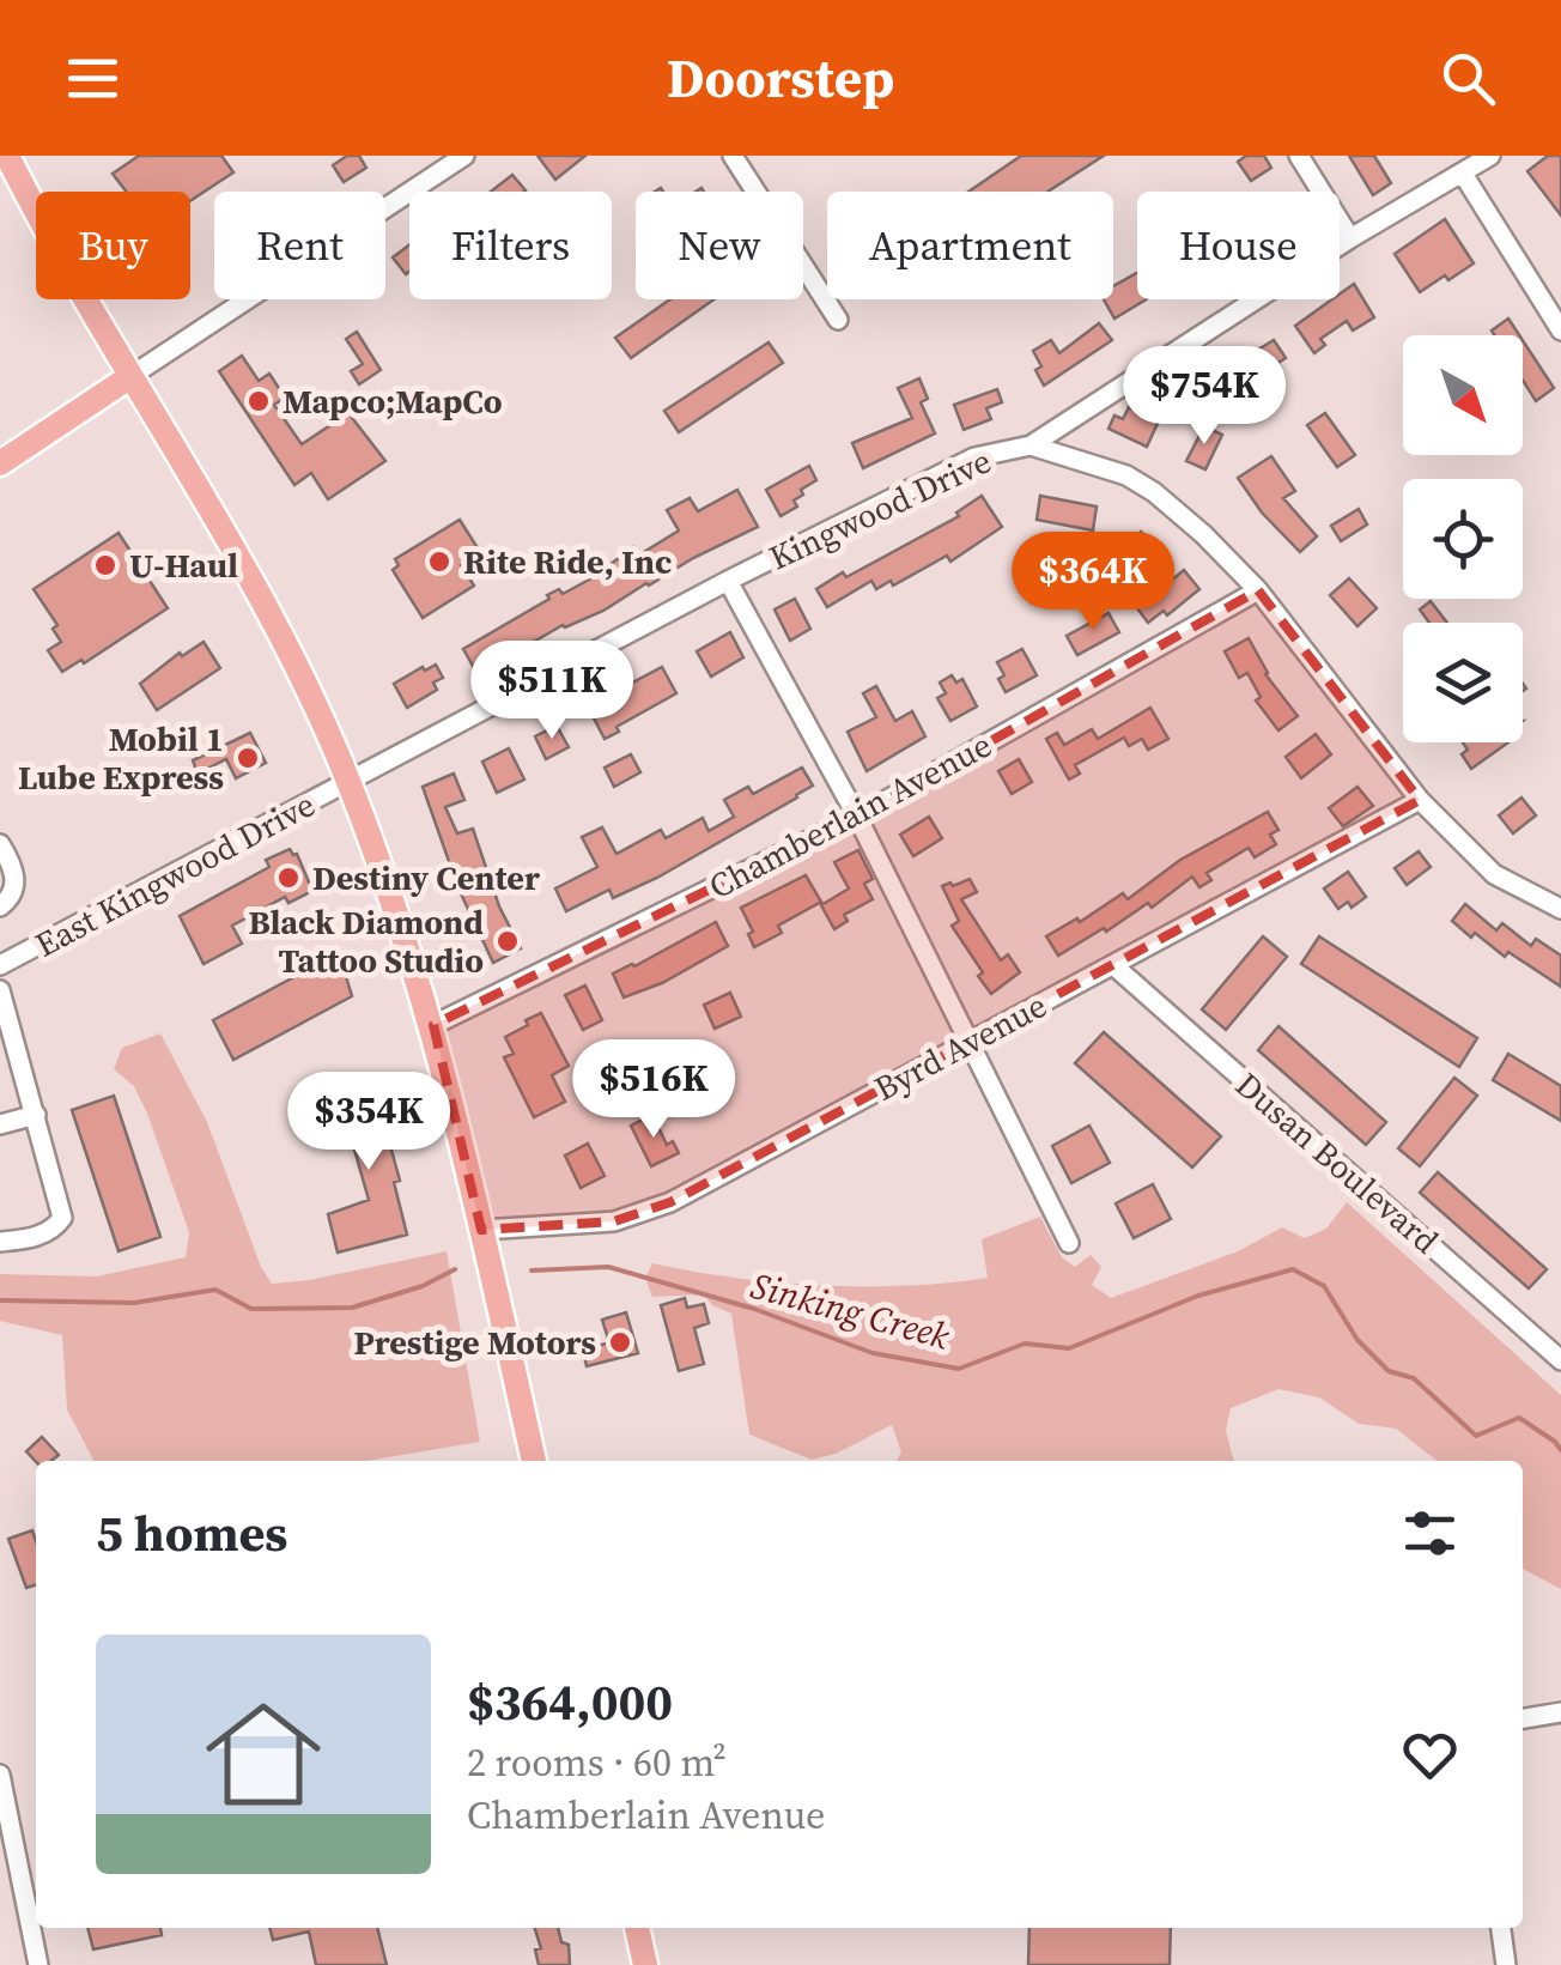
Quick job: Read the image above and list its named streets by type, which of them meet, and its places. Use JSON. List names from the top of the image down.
{
  "streets": {
    "street": [
      "Kingwood Drive",
      "Chamberlain Avenue",
      "East Kingwood Drive",
      "Byrd Avenue",
      "Dusan Boulevard"
    ]
  },
  "crossings": [
    ["Kingwood Drive", "Chamberlain Avenue"],
    ["Kingwood Drive", "East Kingwood Drive"],
    ["Kingwood Drive", "Byrd Avenue"],
    ["Byrd Avenue", "Dusan Boulevard"]
  ],
  "water": ["Sinking Creek"],
  "places": [
    "Mapco;MapCo",
    "Rite Ride, Inc",
    "U-Haul",
    "Mobil 1 Lube Express",
    "Destiny Center",
    "Black Diamond Tattoo Studio",
    "Prestige Motors"
  ],
  "north": "bottom right",
  "page": {
    "header": "Doorstep",
    "chip": [
      "Buy",
      "Rent",
      "Filters",
      "New",
      "Apartment",
      "House"
    ],
    "price": [
      "$754K",
      "$364K",
      "$511K",
      "$516K",
      "$354K"
    ],
    "heading": "5 homes",
    "list": [
      {
        "name": "$364,000",
        "note": "2 rooms · 60 m² · Chamberlain Avenue"
      }
    ]
  }
}
